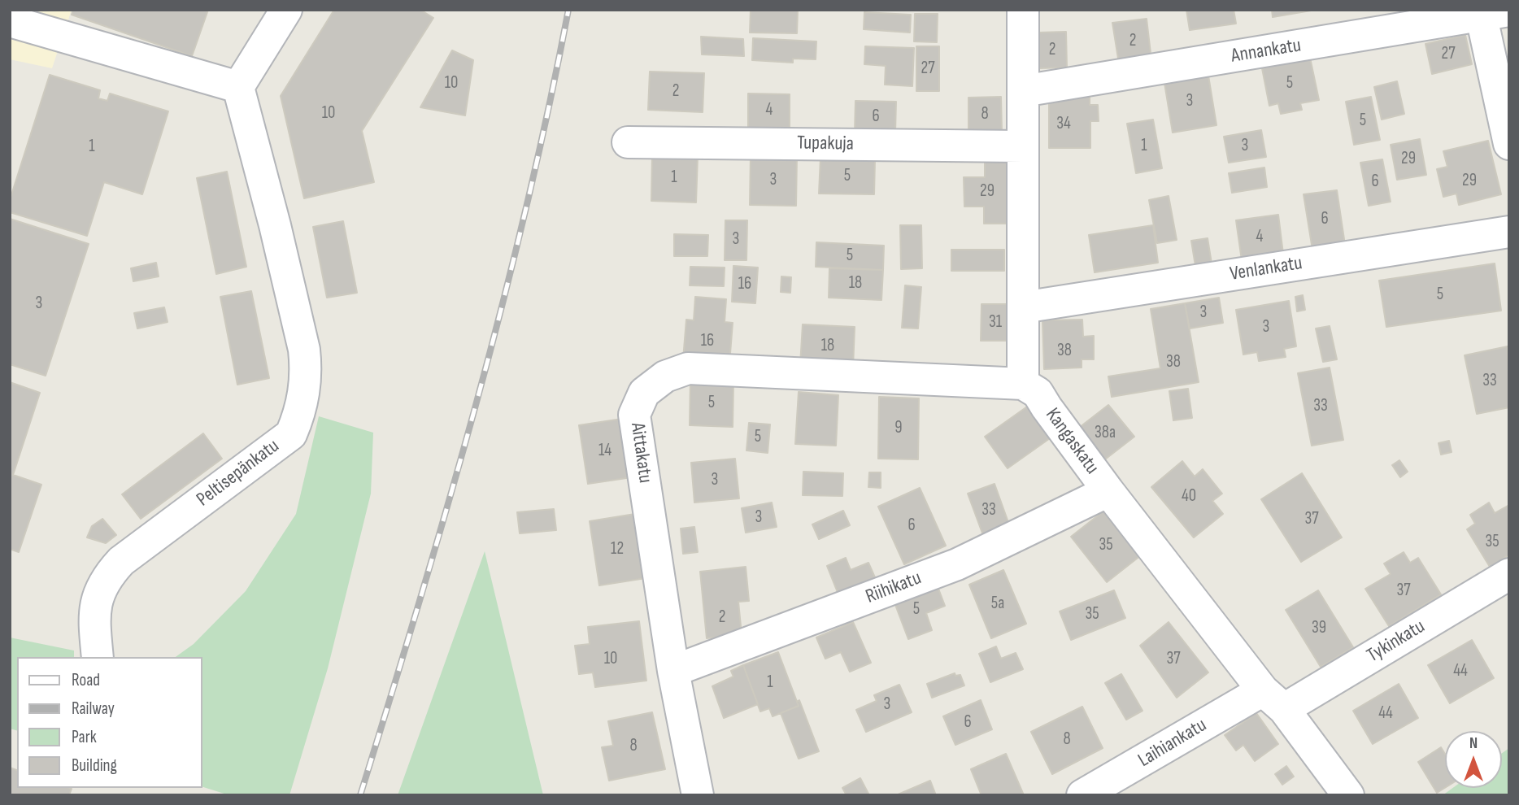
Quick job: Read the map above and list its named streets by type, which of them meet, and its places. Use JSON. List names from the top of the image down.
{
  "streets": {
    "street": [
      "Annankatu",
      "Tupakuja",
      "Venlankatu",
      "Kangaskatu",
      "Aittakatu",
      "Peltisepänkatu",
      "Riihikatu",
      "Tykinkatu",
      "Laihiankatu"
    ]
  },
  "crossings": [
    ["Kangaskatu", "Aittakatu"],
    ["Kangaskatu", "Riihikatu"],
    ["Kangaskatu", "Tykinkatu"],
    ["Kangaskatu", "Laihiankatu"],
    ["Aittakatu", "Riihikatu"],
    ["Tykinkatu", "Laihiankatu"]
  ],
  "house_numbers": [
    "2",
    "2",
    "27",
    "27",
    "10",
    "5",
    "2",
    "3",
    "4",
    "10",
    "8",
    "6",
    "5",
    "34",
    "1",
    "3",
    "1",
    "29",
    "5",
    "1",
    "3",
    "29",
    "6",
    "29",
    "6",
    "4",
    "3",
    "5",
    "18",
    "16",
    "5",
    "3",
    "3",
    "31",
    "3",
    "16",
    "18",
    "38",
    "38",
    "33",
    "5",
    "33",
    "9",
    "38a",
    "5",
    "14",
    "3",
    "40",
    "33",
    "3",
    "37",
    "6",
    "35",
    "35",
    "12",
    "37",
    "5a",
    "5",
    "35",
    "2",
    "39",
    "10",
    "37",
    "44",
    "1",
    "3",
    "44",
    "6",
    "8",
    "8"
  ],
  "legend": [
    "Road",
    "Railway",
    "Park",
    "Building"
  ],
  "north": "top"
}
